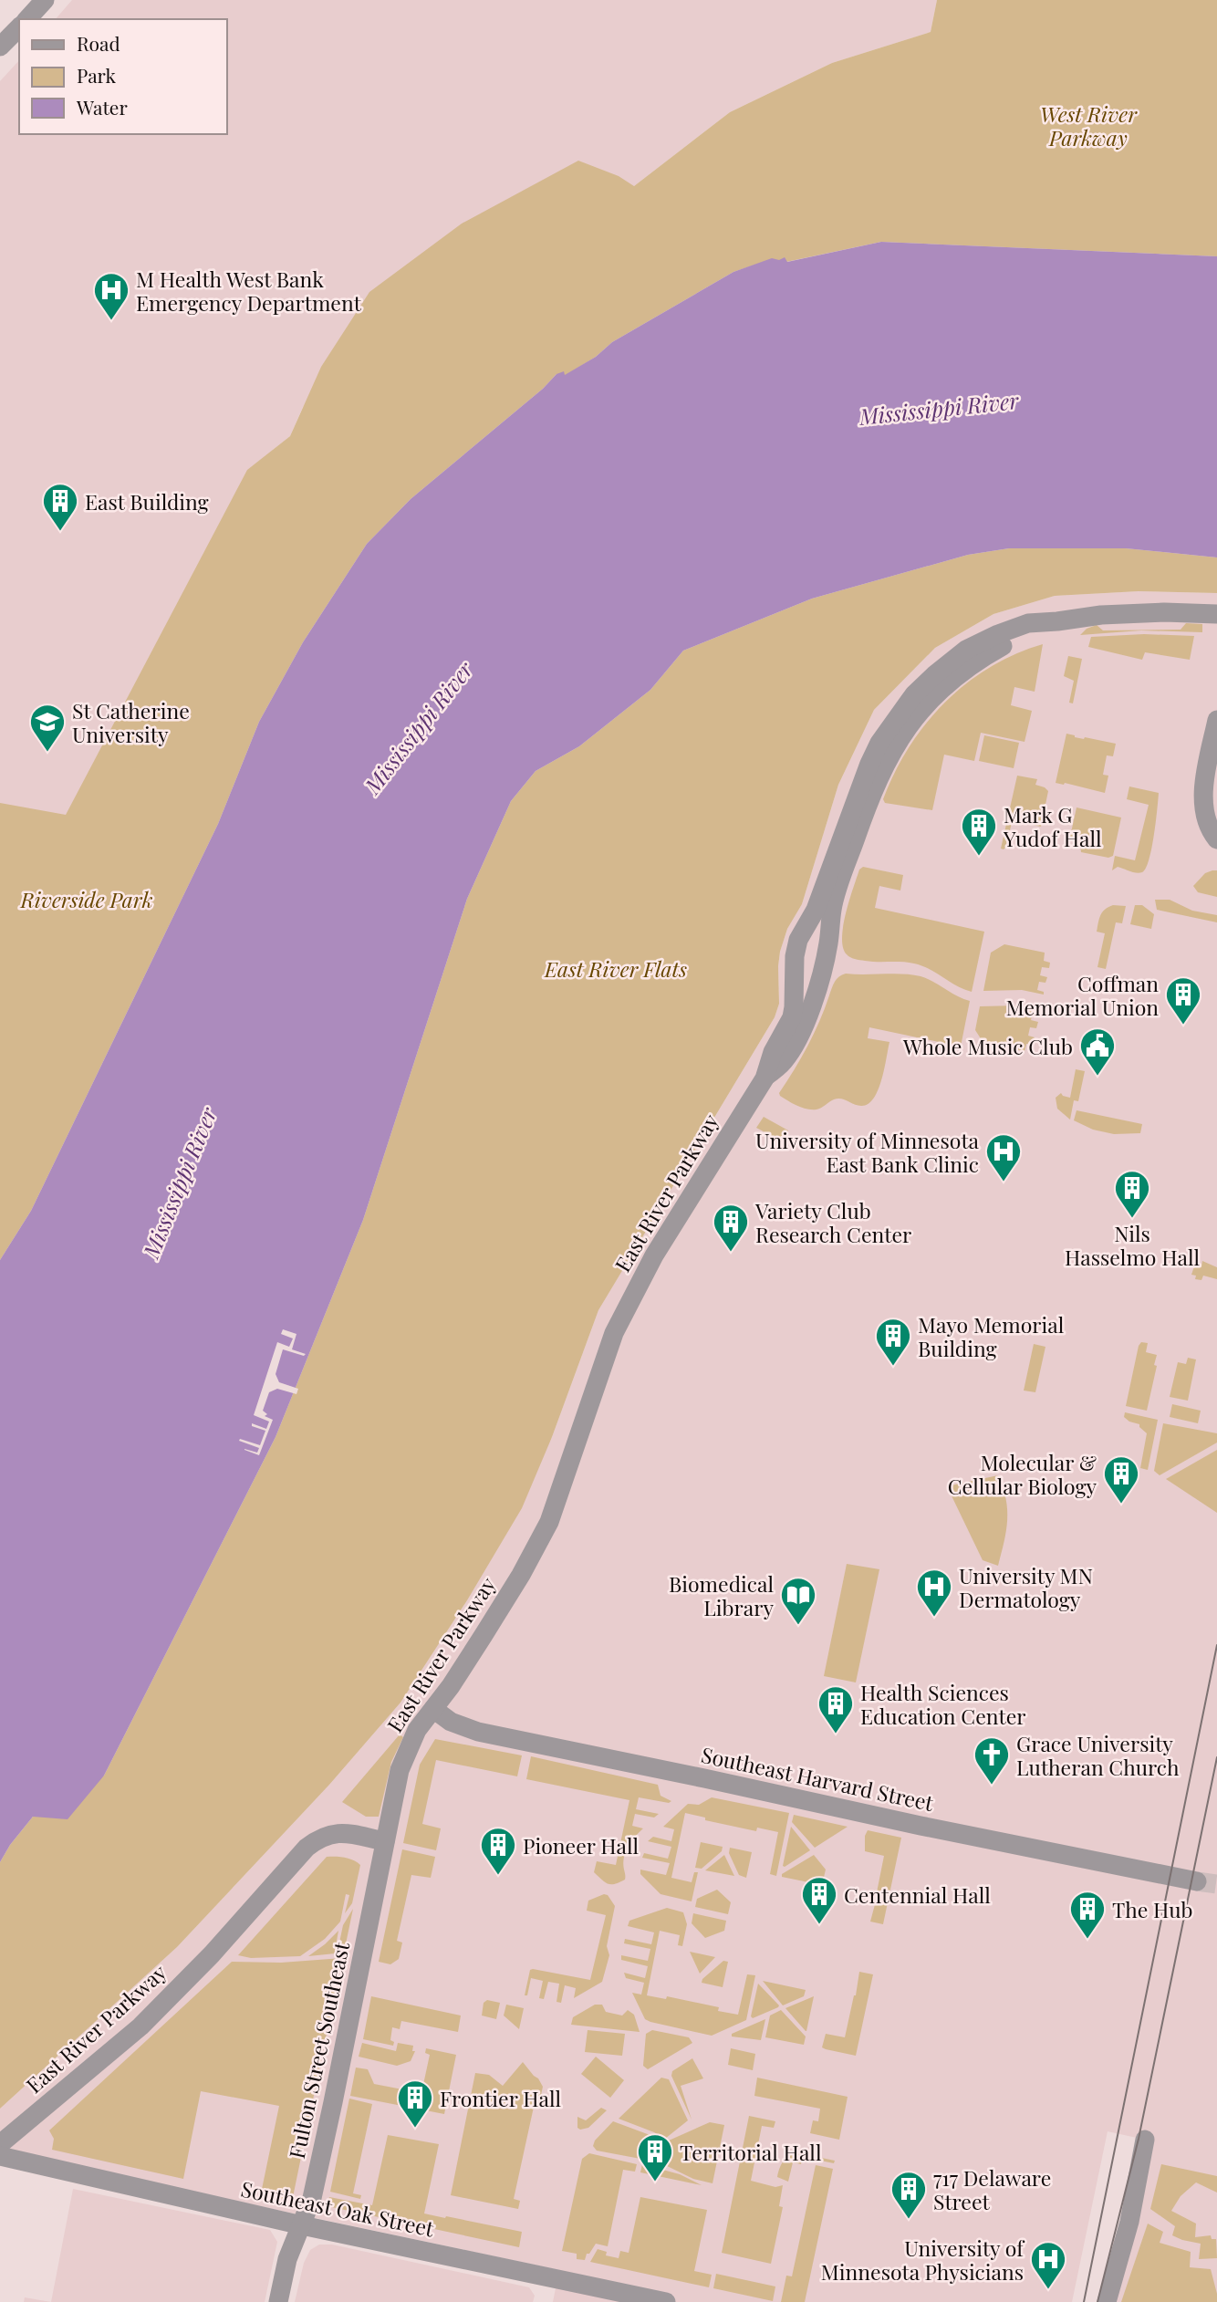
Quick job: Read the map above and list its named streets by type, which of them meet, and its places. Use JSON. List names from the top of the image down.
{
  "streets": {
    "street": [
      "East River Parkway",
      "Southeast Harvard Street",
      "Fulton Street Southeast",
      "Southeast Oak Street"
    ]
  },
  "crossings": [
    ["East River Parkway", "Southeast Harvard Street"],
    ["East River Parkway", "Fulton Street Southeast"],
    ["Fulton Street Southeast", "Southeast Oak Street"]
  ],
  "water": ["Mississippi River"],
  "parks": ["West River Parkway", "Riverside Park", "East River Flats"],
  "places": {
    "hospital": [
      "M Health West Bank Emergency Department",
      "University of Minnesota East Bank Clinic",
      "University MN Dermatology",
      "University of Minnesota Physicians"
    ],
    "building": [
      "East Building",
      "Mark G Yudof Hall",
      "Coffman Memorial Union",
      "Nils Hasselmo Hall",
      "Variety Club Research Center",
      "Mayo Memorial Building",
      "Molecular & Cellular Biology",
      "Health Sciences Education Center",
      "Pioneer Hall",
      "Centennial Hall",
      "The Hub",
      "Frontier Hall",
      "Territorial Hall",
      "717 Delaware Street"
    ],
    "school or university": ["St Catherine University"],
    "public building": ["Whole Music Club"],
    "library": ["Biomedical Library"],
    "church": ["Grace University Lutheran Church"]
  },
  "legend": ["Road", "Park", "Water"]
}
